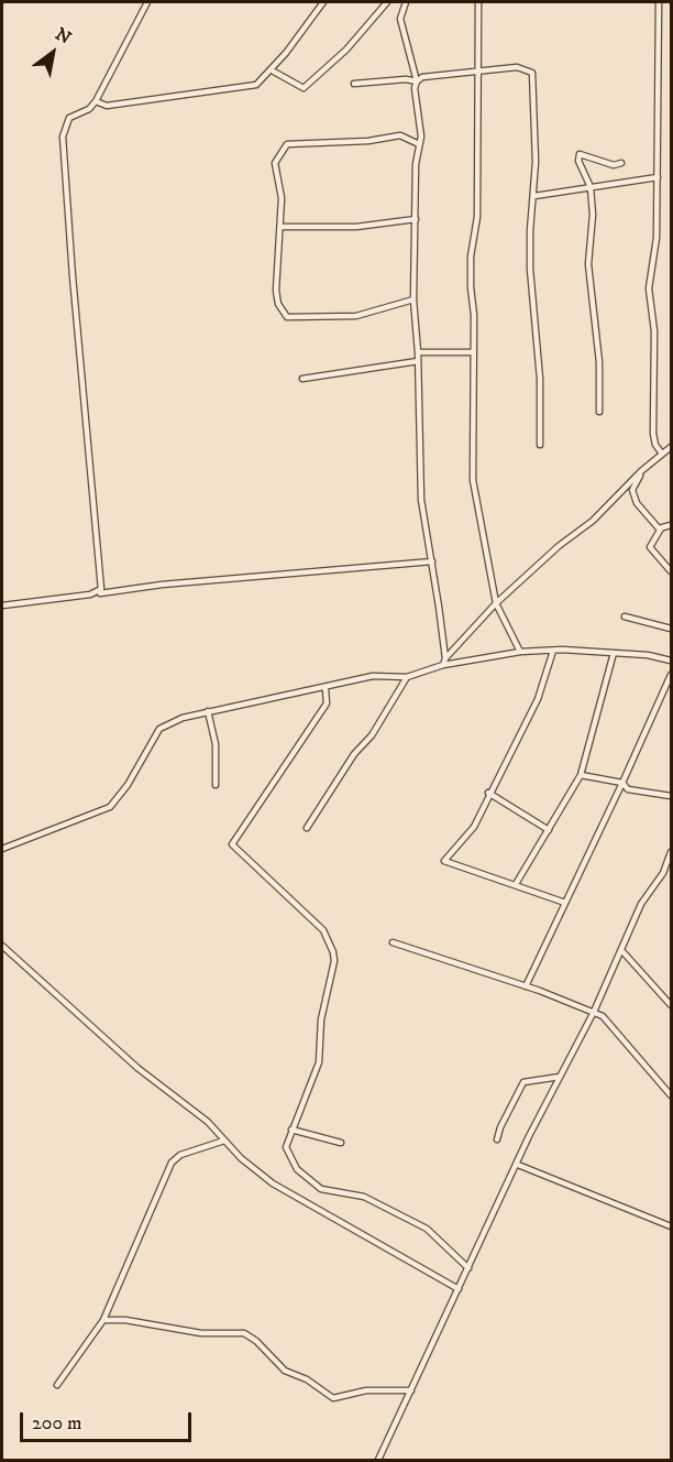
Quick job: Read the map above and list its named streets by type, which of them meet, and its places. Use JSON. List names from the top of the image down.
{
  "scale_bar": "200 m",
  "north": "top right"
}
